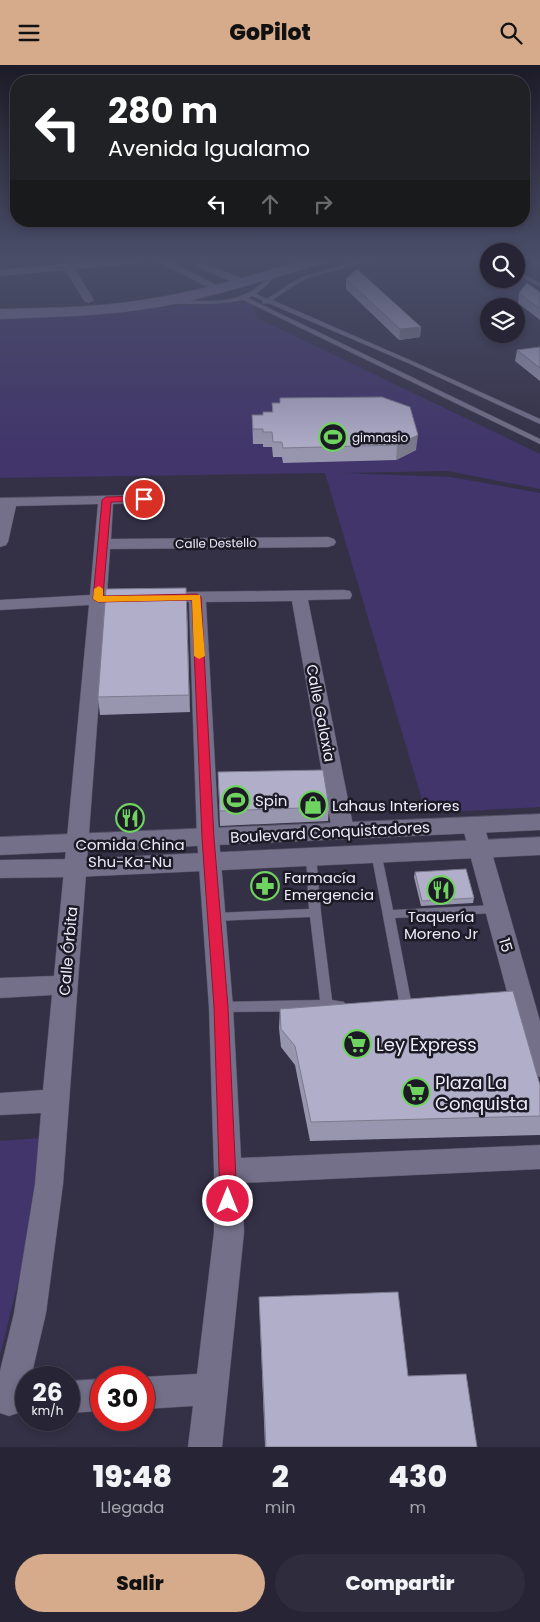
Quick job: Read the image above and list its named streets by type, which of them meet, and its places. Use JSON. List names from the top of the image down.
{
  "streets": {
    "street": [
      "Calle Destello",
      "Calle Galaxia",
      "Boulevard Conquistadores",
      "15",
      "Calle Órbita"
    ]
  },
  "crossings": [
    ["Calle Destello", "Calle Órbita"],
    ["Calle Galaxia", "Boulevard Conquistadores"],
    ["Boulevard Conquistadores", "15"],
    ["Boulevard Conquistadores", "Calle Órbita"]
  ],
  "places": {
    "sports": ["gimnasio", "Spin"],
    "shop": ["Lahaus Interiores"],
    "restaurant": ["Comida China Shu-Ka-Nu", "Taquería Moreno Jr"],
    "pharmacy": ["Farmacía Emergencia"],
    "supermarket": ["Ley Express", "Plaza La Conquista"]
  },
  "page": {
    "header": "GoPilot",
    "turn": ["280 m", "Avenida Igualamo"],
    "speed": "26 km/h",
    "limit": "30",
    "eta": [
      "19:48",
      "Llegada",
      "2",
      "min",
      "430",
      "m"
    ],
    "buttons": ["Salir", "Compartir"]
  }
}
